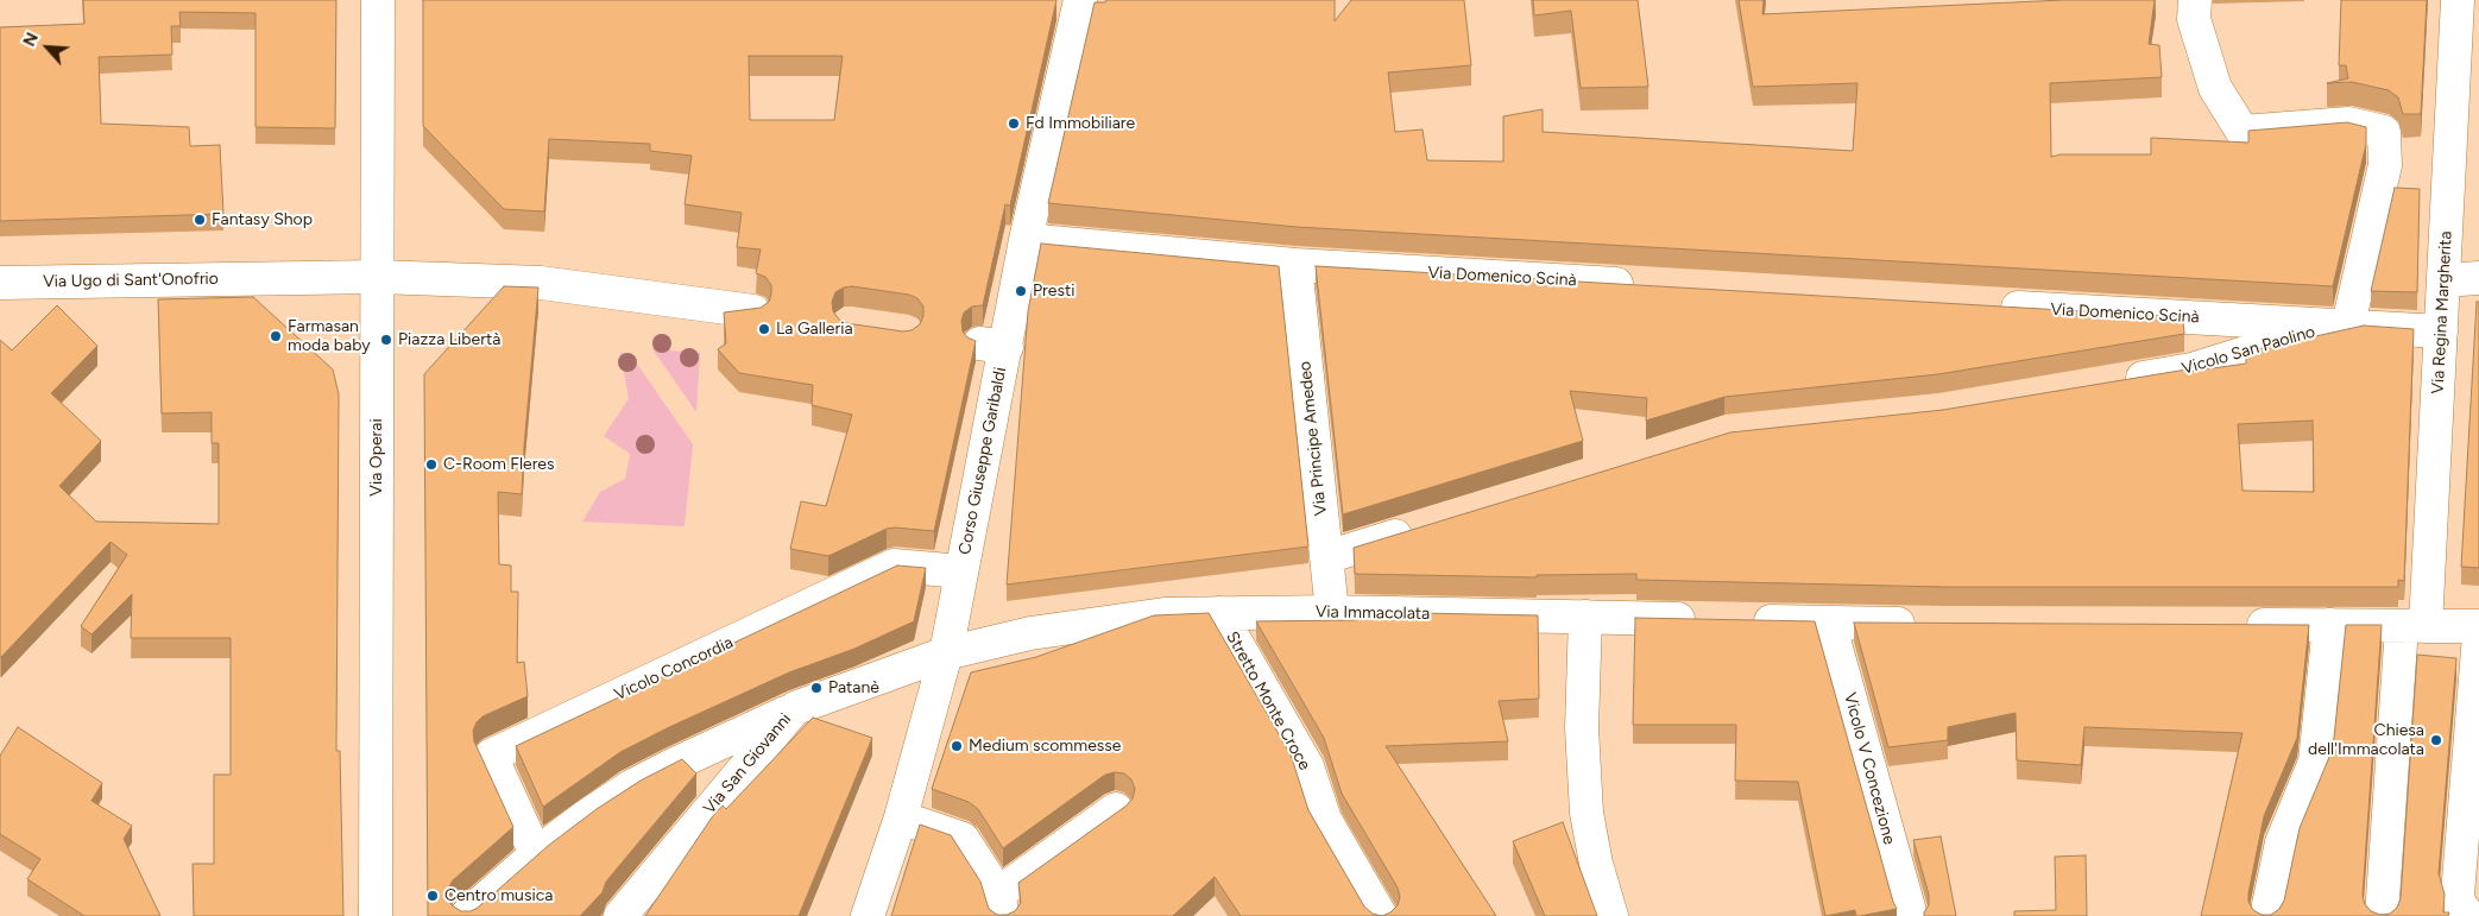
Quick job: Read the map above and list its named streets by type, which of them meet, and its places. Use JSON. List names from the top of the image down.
{
  "streets": {
    "street": [
      "Via Domenico Scinà",
      "Via Ugo di Sant'Onofrio",
      "Via Regina Margherita",
      "Vicolo San Paolino",
      "Via Principe Amedeo",
      "Via Operai",
      "Corso Giuseppe Garibaldi",
      "Via Immacolata",
      "Vicolo Concordia",
      "Stretto Monte Croce",
      "Via San Giovanni",
      "Vicolo V Concezione"
    ]
  },
  "crossings": [
    ["Via Domenico Scinà", "Via Regina Margherita"],
    ["Via Domenico Scinà", "Vicolo San Paolino"],
    ["Via Domenico Scinà", "Via Principe Amedeo"],
    ["Via Domenico Scinà", "Corso Giuseppe Garibaldi"],
    ["Via Ugo di Sant'Onofrio", "Via Operai"],
    ["Via Principe Amedeo", "Via Immacolata"],
    ["Corso Giuseppe Garibaldi", "Via Immacolata"],
    ["Corso Giuseppe Garibaldi", "Vicolo Concordia"],
    ["Corso Giuseppe Garibaldi", "Via San Giovanni"],
    ["Via Immacolata", "Stretto Monte Croce"],
    ["Via Immacolata", "Via San Giovanni"],
    ["Via Immacolata", "Vicolo V Concezione"]
  ],
  "places": [
    "Fd Immobiliare",
    "Fantasy Shop",
    "Presti",
    "La Galleria",
    "Farmasan moda baby",
    "Piazza Libertà",
    "C-Room Fleres",
    "Patanè",
    "Chiesa dell'Immacolata",
    "Medium scommesse",
    "Centro musica"
  ],
  "north": "top left"
}
